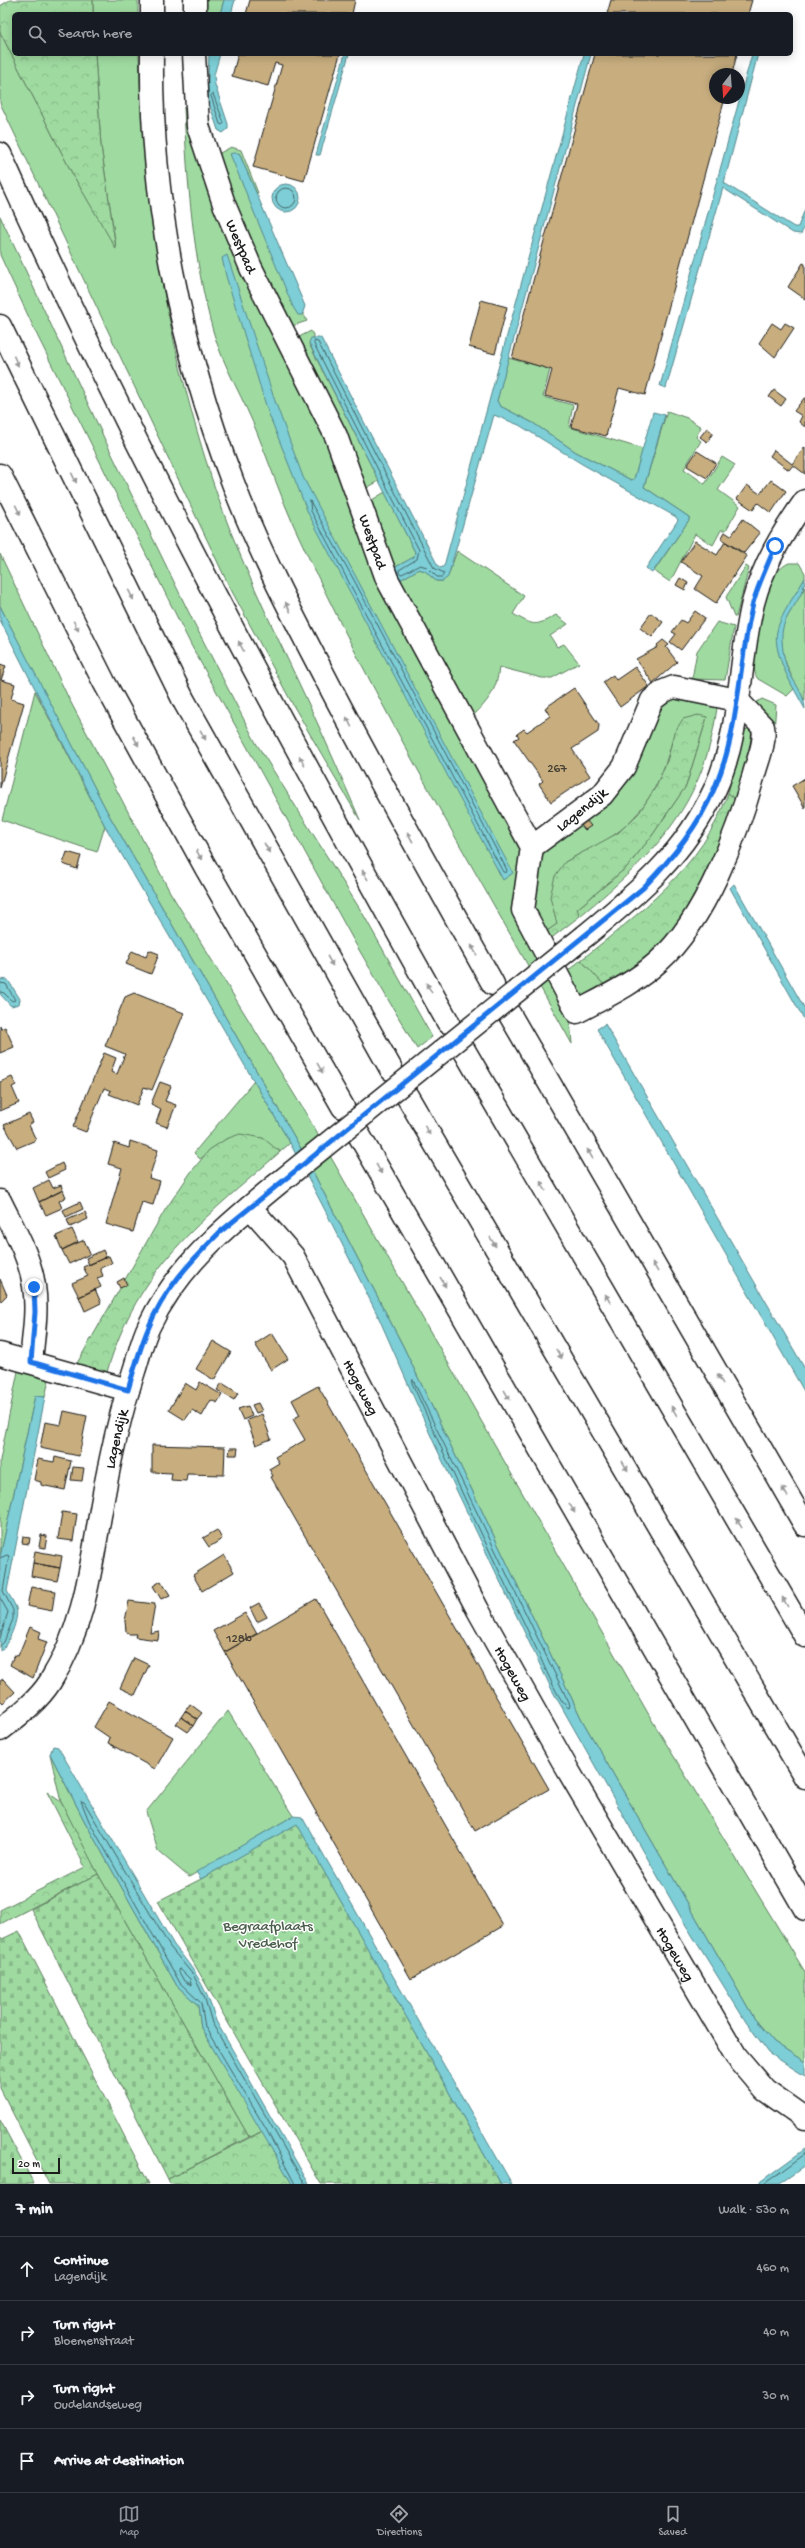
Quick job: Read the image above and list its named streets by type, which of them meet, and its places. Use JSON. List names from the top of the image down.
{
  "streets": {
    "main road": ["Westpad", "Lagendijk", "Hogeweg"]
  },
  "crossings": [
    ["Westpad", "Lagendijk"],
    ["Lagendijk", "Hogeweg"]
  ],
  "parks": ["Begraafplaats Vredehof"],
  "house_numbers": ["267", "128b"],
  "scale_bar": "20 m",
  "north": "bottom",
  "page": {
    "search": "Search here",
    "scale": "20 m",
    "heading": ["7 min", "Walk · 530 m"],
    "list": [
      ["Continue", "Lagendijk", "460 m"],
      ["Turn right", "Bloemenstraat", "40 m"],
      ["Turn right", "Oudelandseweg", "30 m"],
      "Arrive at destination"
    ],
    "nav": ["Map", "Directions", "Saved"]
  }
}
